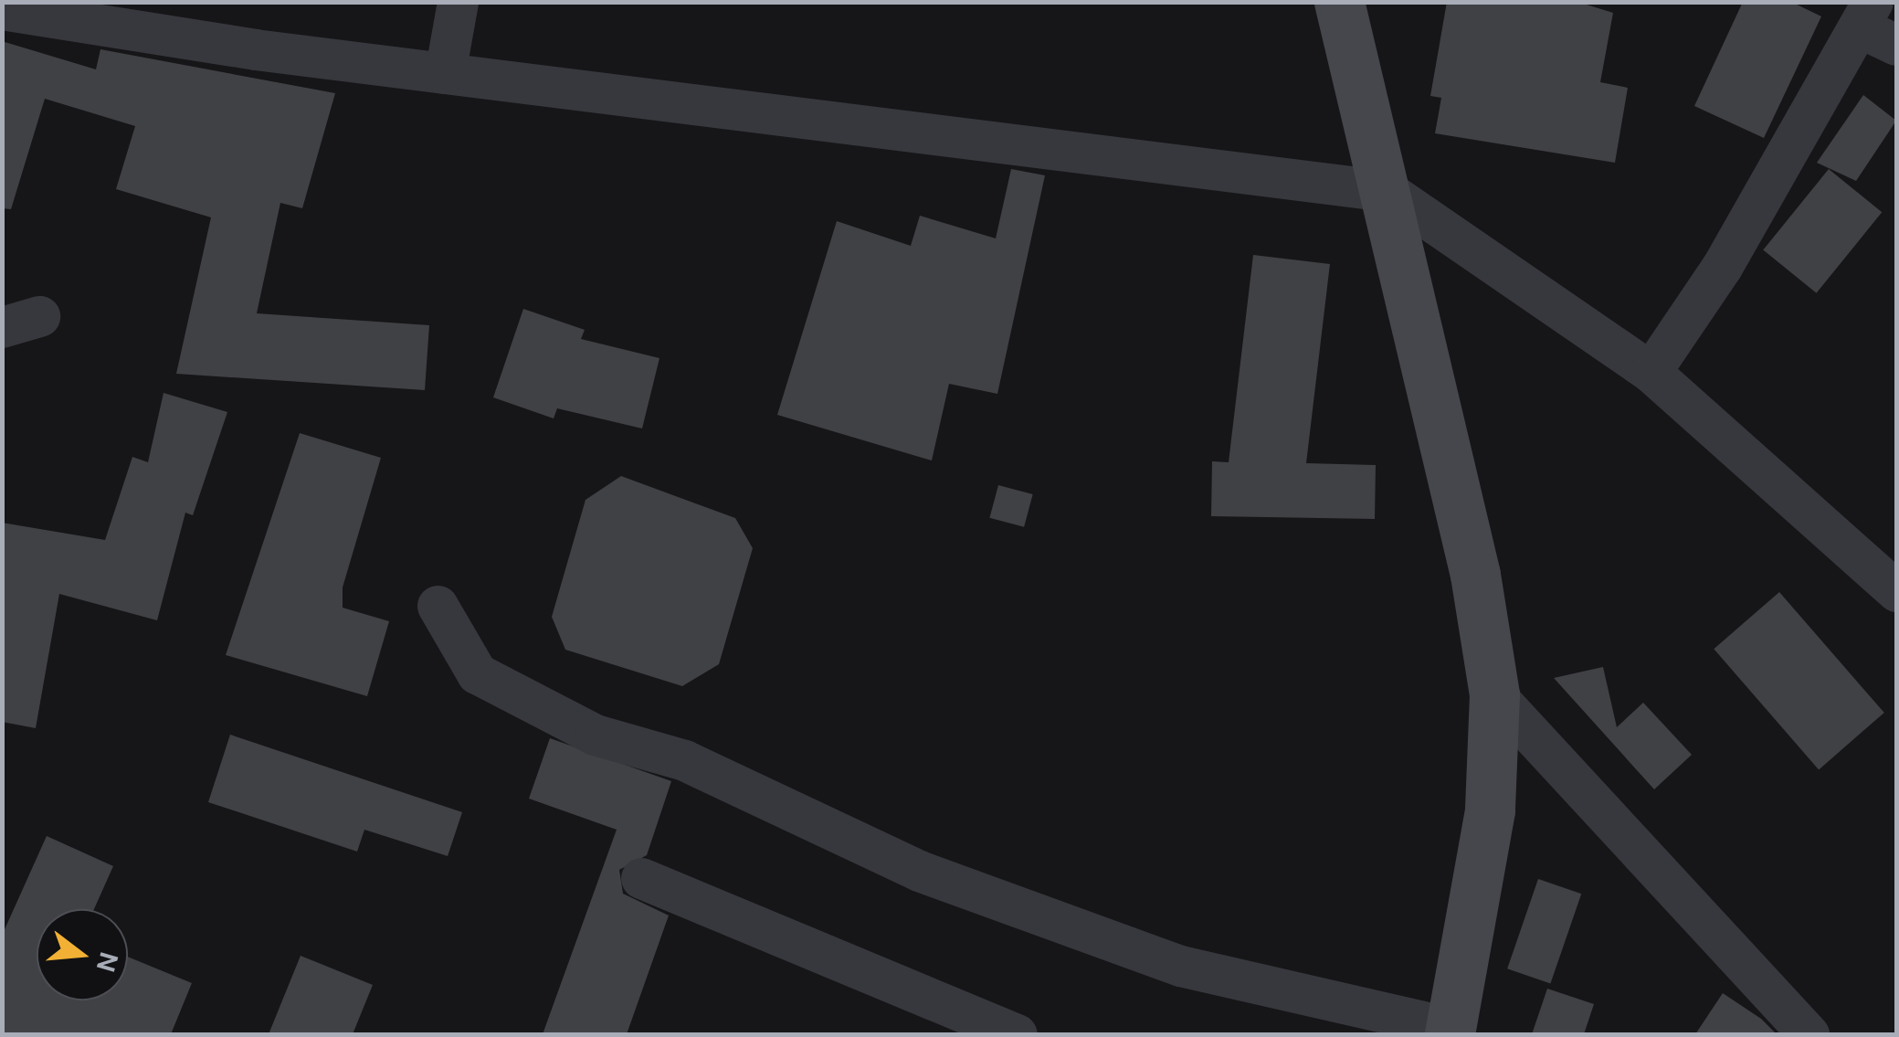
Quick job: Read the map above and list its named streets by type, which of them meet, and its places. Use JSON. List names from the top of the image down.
{
  "north": "right"
}
